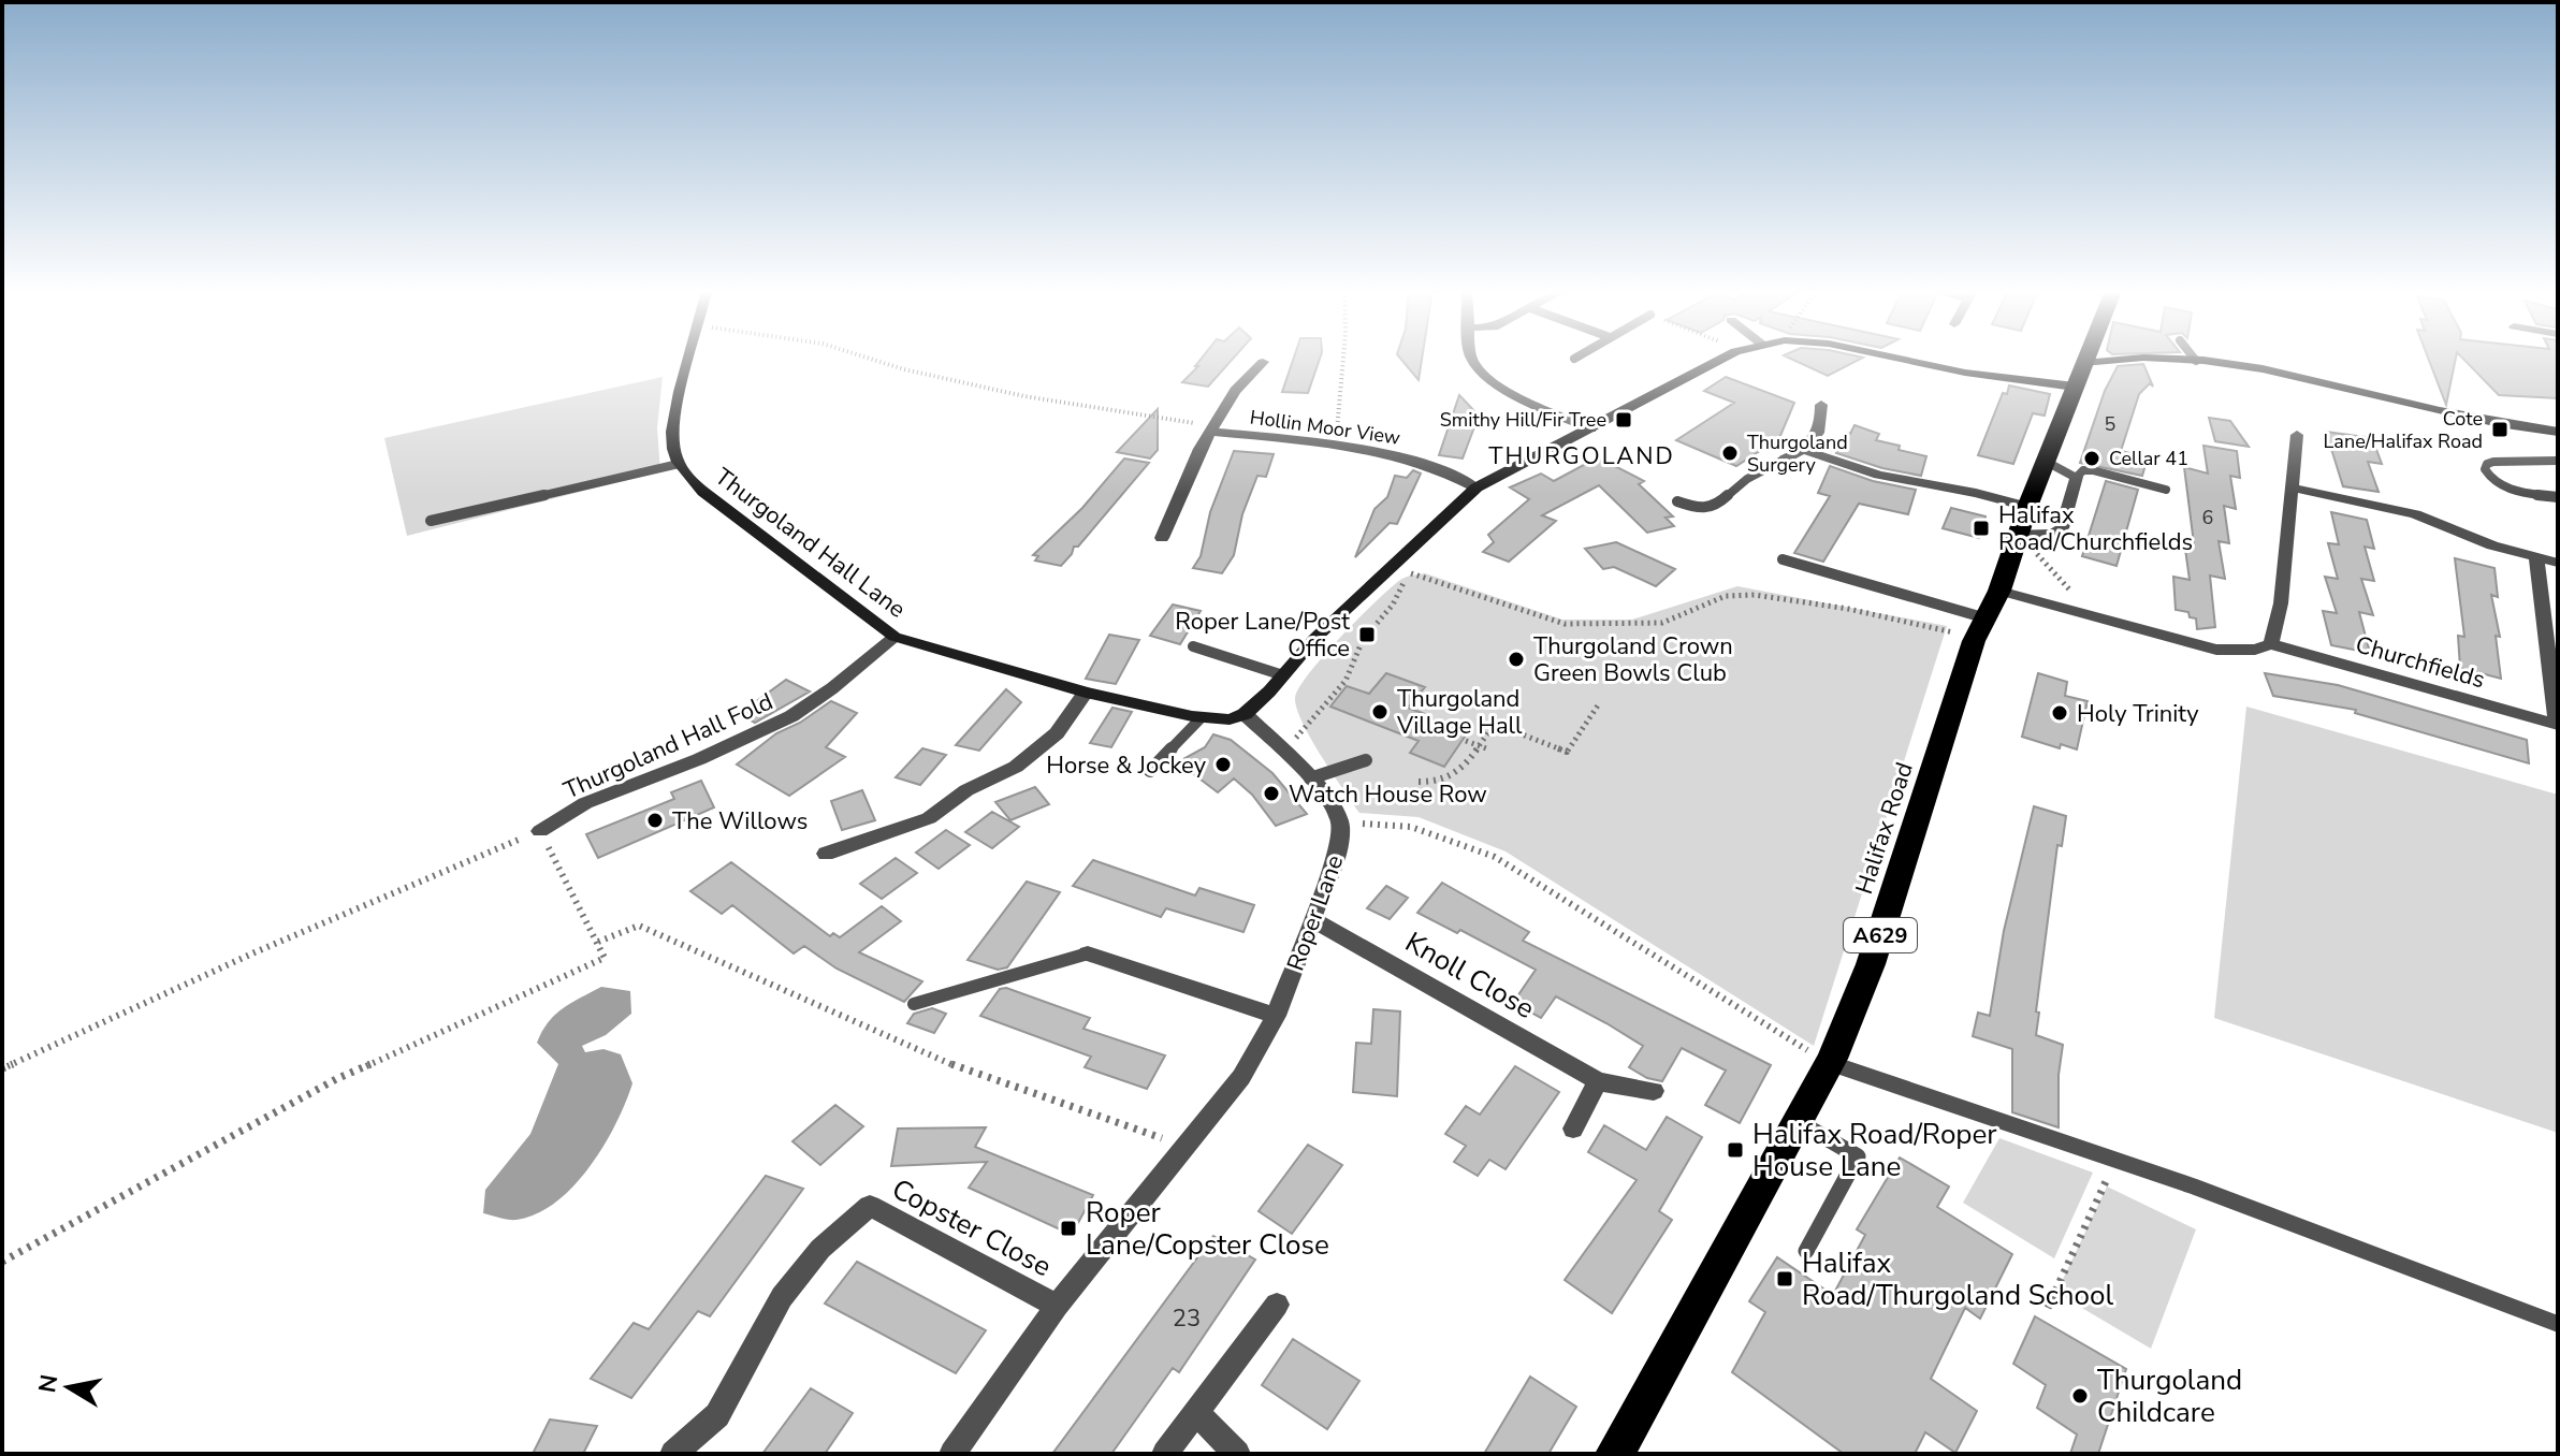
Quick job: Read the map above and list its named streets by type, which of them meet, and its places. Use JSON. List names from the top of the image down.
{
  "streets": {
    "highway": ["Halifax Road", "A629"],
    "street": [
      "Hollin Moor View",
      "Thurgoland Hall Lane",
      "Churchfields",
      "Thurgoland Hall Fold",
      "Roper Lane",
      "Knoll Close",
      "Copster Close"
    ]
  },
  "crossings": [
    ["Thurgoland Hall Lane", "Thurgoland Hall Fold"],
    ["Thurgoland Hall Lane", "Roper Lane"],
    ["Churchfields", "Halifax Road"],
    ["Roper Lane", "Knoll Close"],
    ["Roper Lane", "Copster Close"]
  ],
  "districts": ["THURGOLAND"],
  "places": {
    "transit": [
      "Smithy Hill/Fir Tree",
      "Cote Lane/Halifax Road",
      "Halifax Road/Churchfields",
      "Roper Lane/Post Office",
      "Halifax Road/Roper House Lane",
      "Roper Lane/Copster Close",
      "Halifax Road/Thurgoland School"
    ],
    "other": [
      "Thurgoland Surgery",
      "Cellar 41",
      "Thurgoland Crown Green Bowls Club",
      "Thurgoland Village Hall",
      "Holy Trinity",
      "Horse & Jockey",
      "Watch House Row",
      "The Willows",
      "Thurgoland Childcare"
    ]
  },
  "house_numbers": ["5", "6", "23"],
  "north": "left"
}
